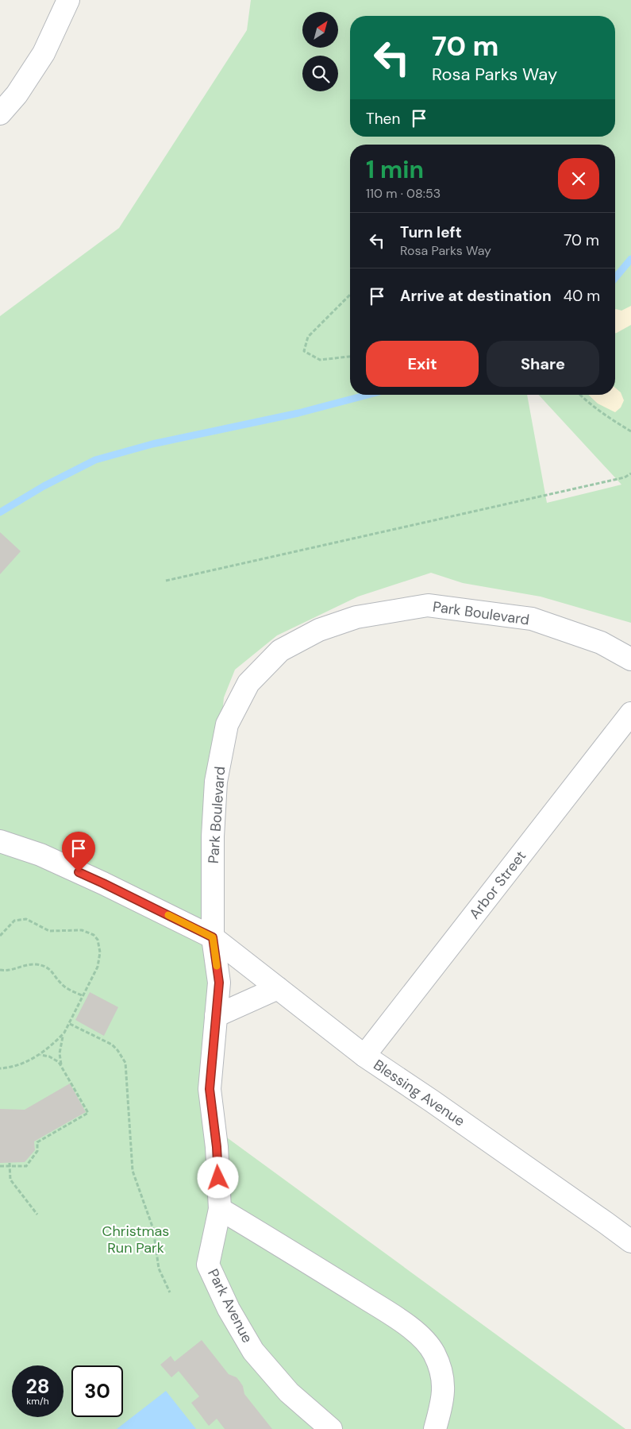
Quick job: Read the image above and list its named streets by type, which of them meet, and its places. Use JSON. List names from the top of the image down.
{
  "streets": {
    "street": [
      "Park Boulevard",
      "Arbor Street",
      "Blessing Avenue",
      "Park Avenue"
    ]
  },
  "crossings": [
    ["Park Boulevard", "Blessing Avenue"],
    ["Park Boulevard", "Park Avenue"],
    ["Arbor Street", "Blessing Avenue"],
    ["Blessing Avenue", "Park Avenue"]
  ],
  "parks": ["Christmas Run Park"],
  "north": "top right",
  "page": {
    "turn": ["70 m", "Rosa Parks Way"],
    "then": "Then",
    "heading": ["1 min", "110 m · 08:53"],
    "list": [
      {
        "name": "Turn left",
        "note": "Rosa Parks Way",
        "value": "70 m"
      },
      {
        "name": "Arrive at destination",
        "value": "40 m"
      }
    ],
    "buttons": ["Exit", "Share"],
    "speed": "28 km/h",
    "limit": "30"
  }
}
